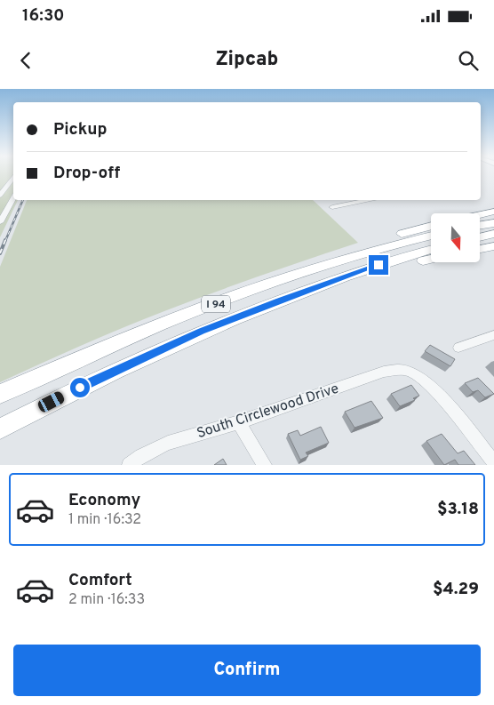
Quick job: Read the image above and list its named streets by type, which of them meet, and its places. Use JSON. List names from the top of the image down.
{
  "streets": {
    "highway": ["I 94"],
    "street": ["South Circlewood Drive"]
  },
  "north": "bottom",
  "page": {
    "status": "16:30",
    "header": "Zipcab",
    "banner": ["Pickup", "Drop-off"],
    "list": [
      {
        "name": "Economy",
        "note": "1 min · 16:32",
        "value": "$3.18"
      },
      {
        "name": "Comfort",
        "note": "2 min · 16:33",
        "value": "$4.29"
      }
    ],
    "buttons": "Confirm"
  }
}
